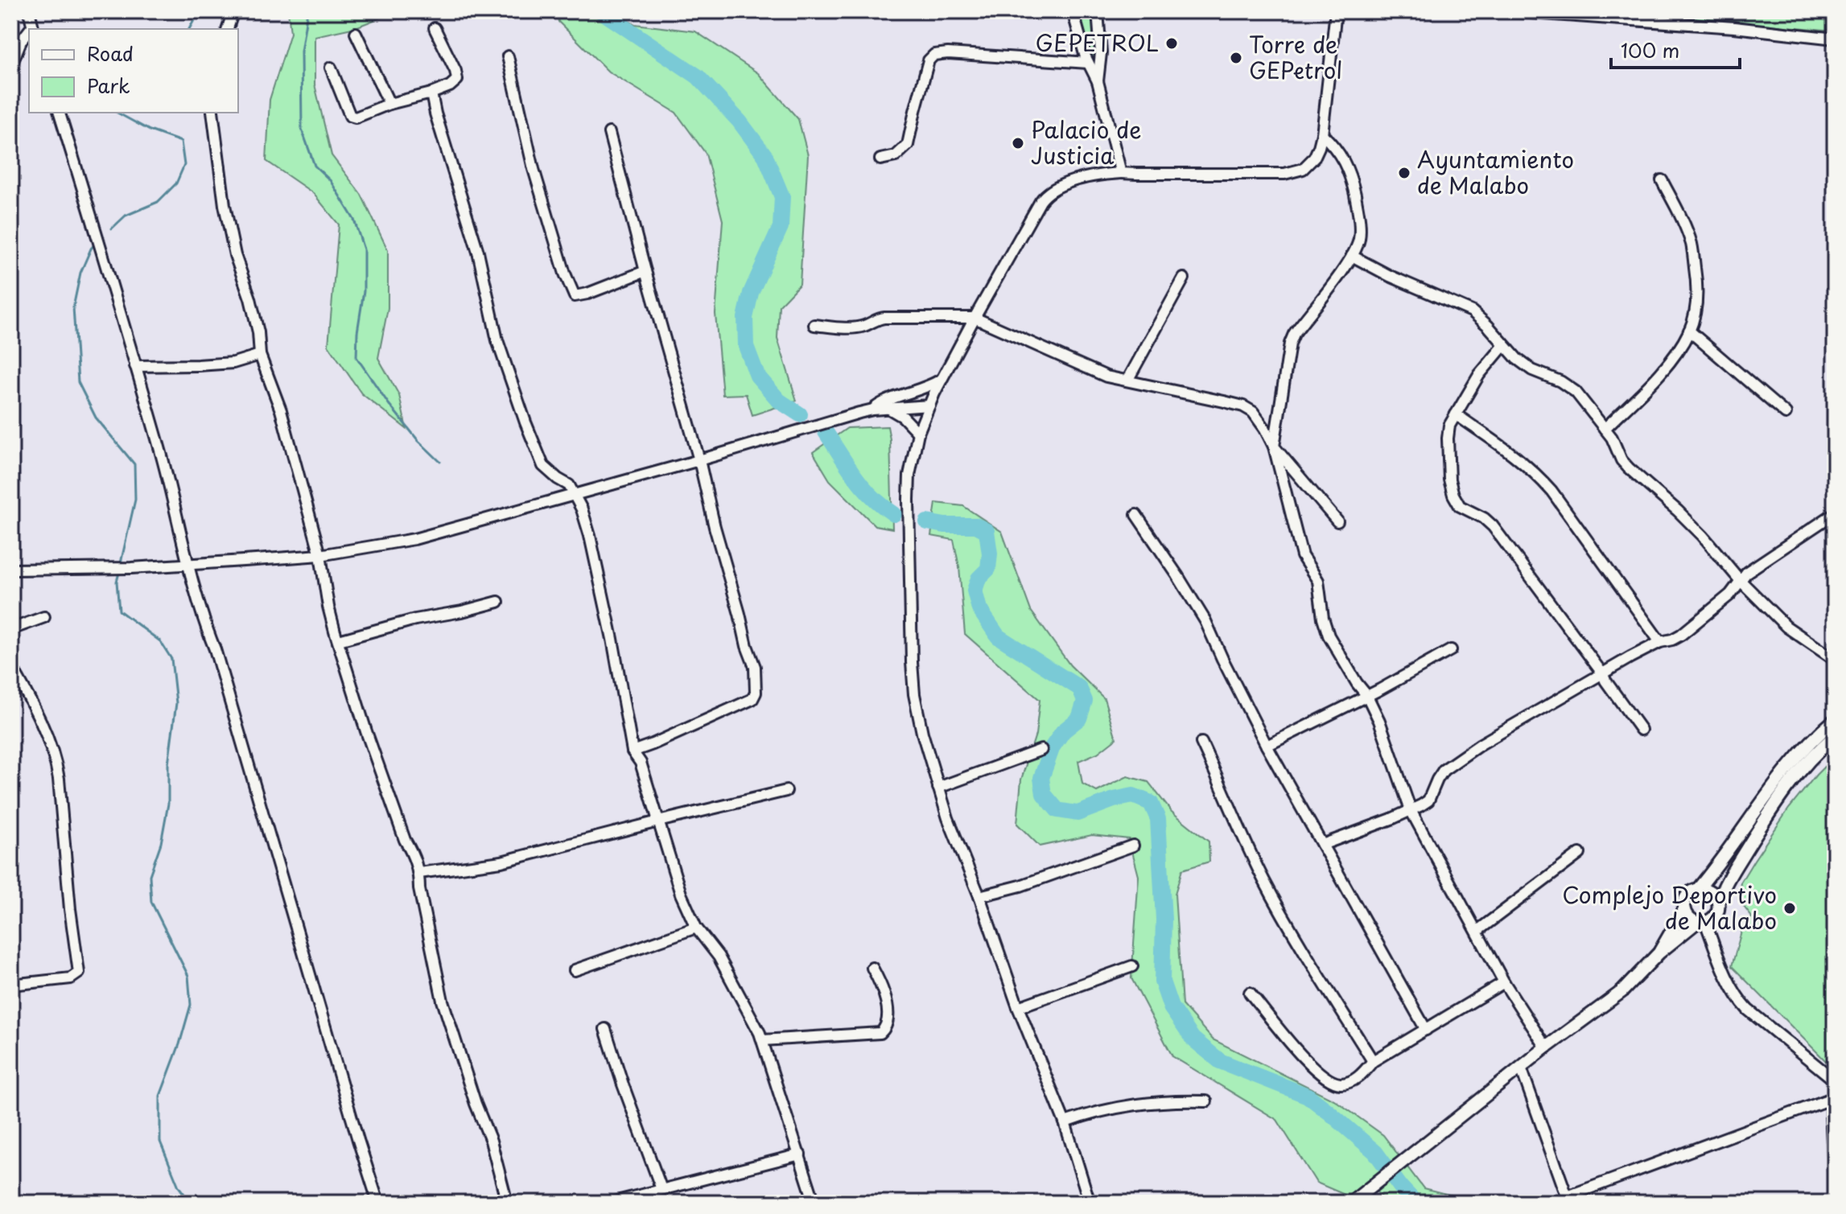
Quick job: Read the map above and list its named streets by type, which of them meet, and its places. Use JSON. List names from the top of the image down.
{
  "places": [
    "GEPETROL",
    "Torre de GEPetrol",
    "Palacio de Justicia",
    "Ayuntamiento de Malabo",
    "Complejo Deportivo de Malabo"
  ],
  "legend": ["Road", "Park"],
  "scale_bar": "100 m"
}
